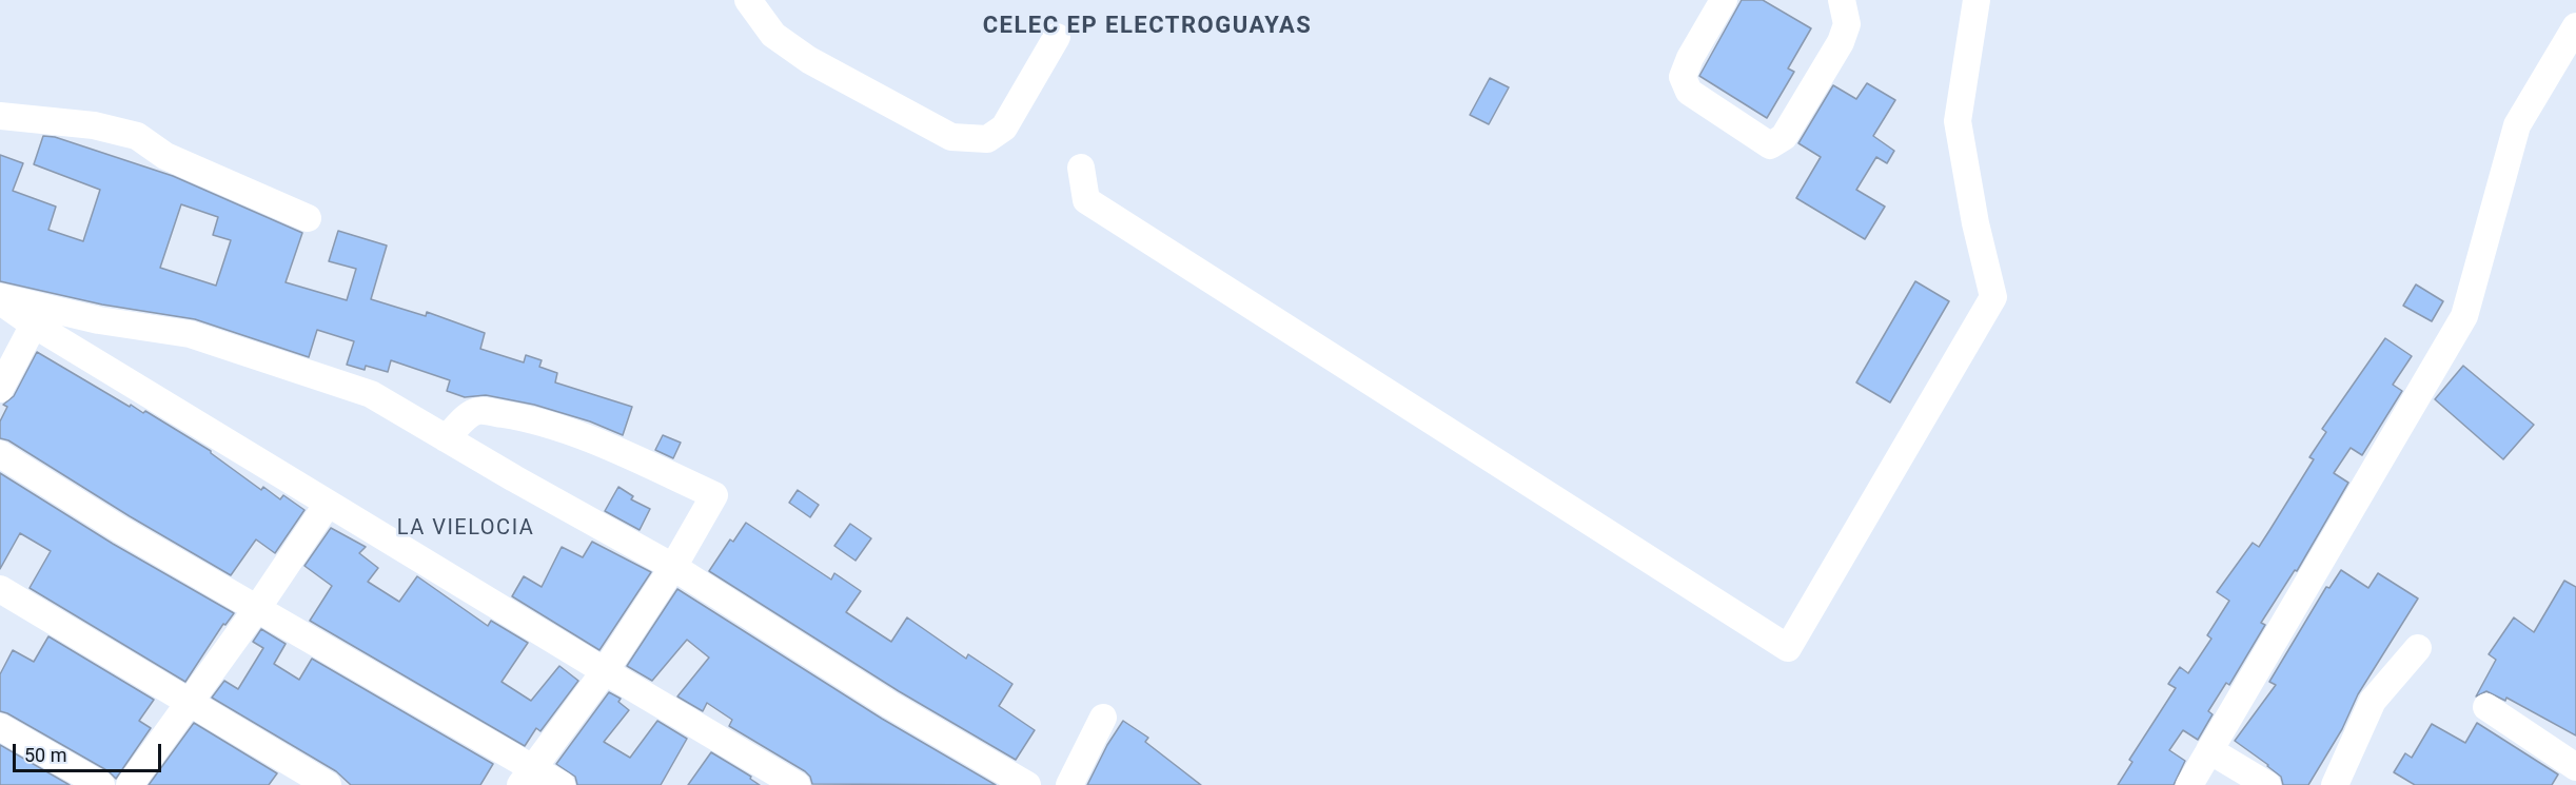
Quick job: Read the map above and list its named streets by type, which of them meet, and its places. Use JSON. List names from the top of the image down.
{
  "districts": ["CELEC EP ELECTROGUAYAS", "LA VIELOCIA"],
  "scale_bar": "50 m"
}
